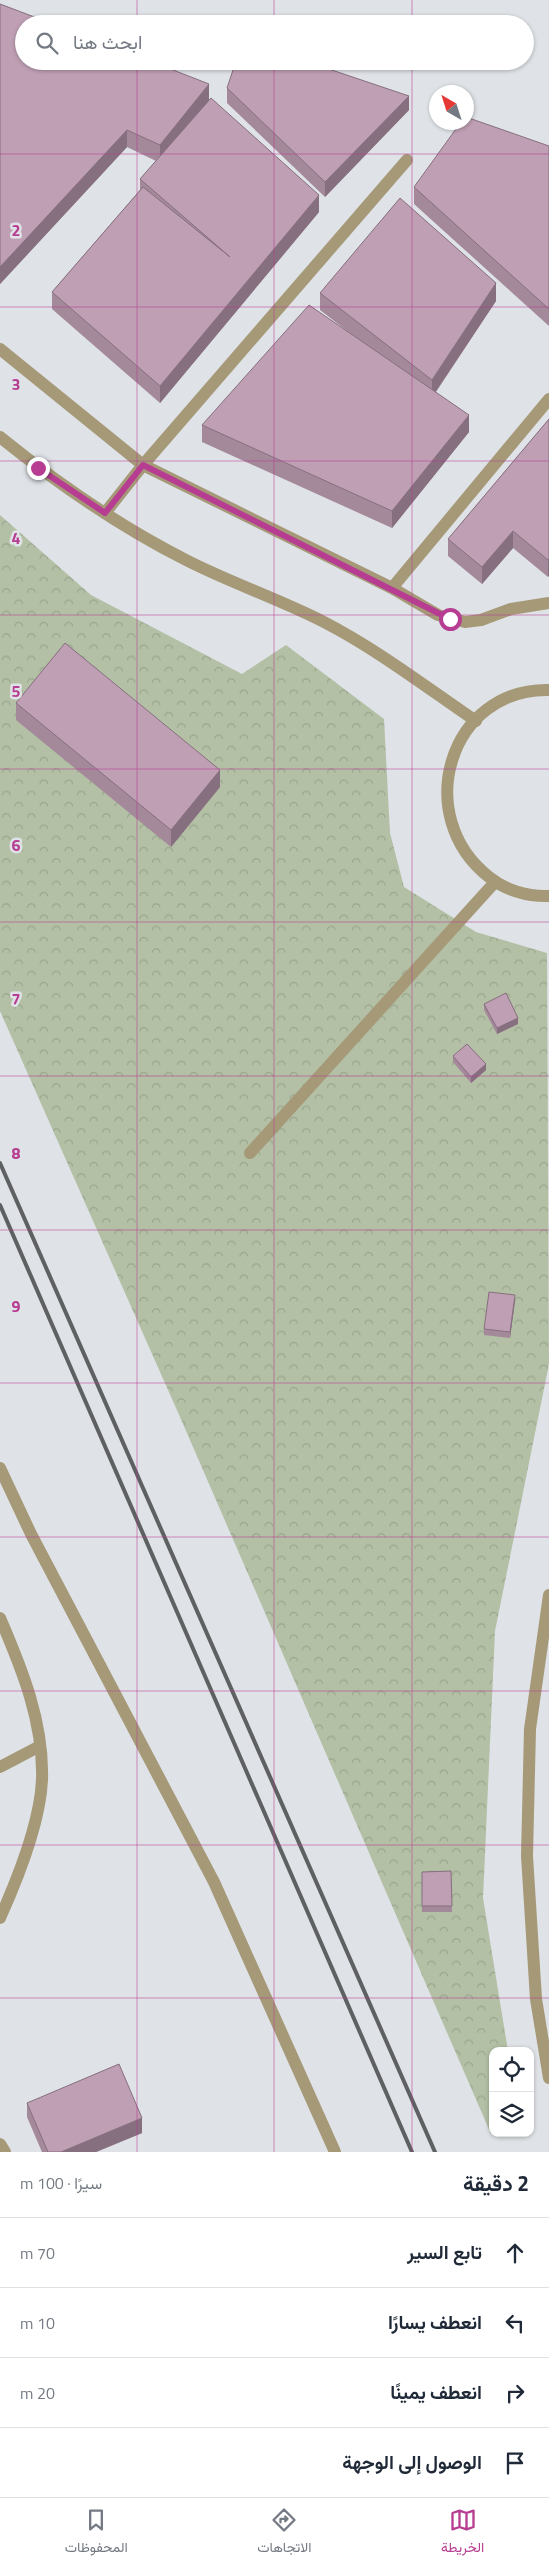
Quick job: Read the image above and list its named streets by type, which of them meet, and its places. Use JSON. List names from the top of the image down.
{
  "north": "top left",
  "page": {
    "search": "ابحث هنا",
    "heading": ["2 دقيقة", "سيرًا · 100 m"],
    "list": [
      ["تابع السير", "70 m"],
      ["انعطف يسارًا", "10 m"],
      ["انعطف يمينًا", "20 m"],
      "الوصول إلى الوجهة"
    ],
    "nav": ["الخريطة", "الاتجاهات", "المحفوظات"]
  },
  "grid": {
    "rows": [
      "2",
      "3",
      "4",
      "5",
      "6",
      "7",
      "8",
      "9"
    ]
  }
}
